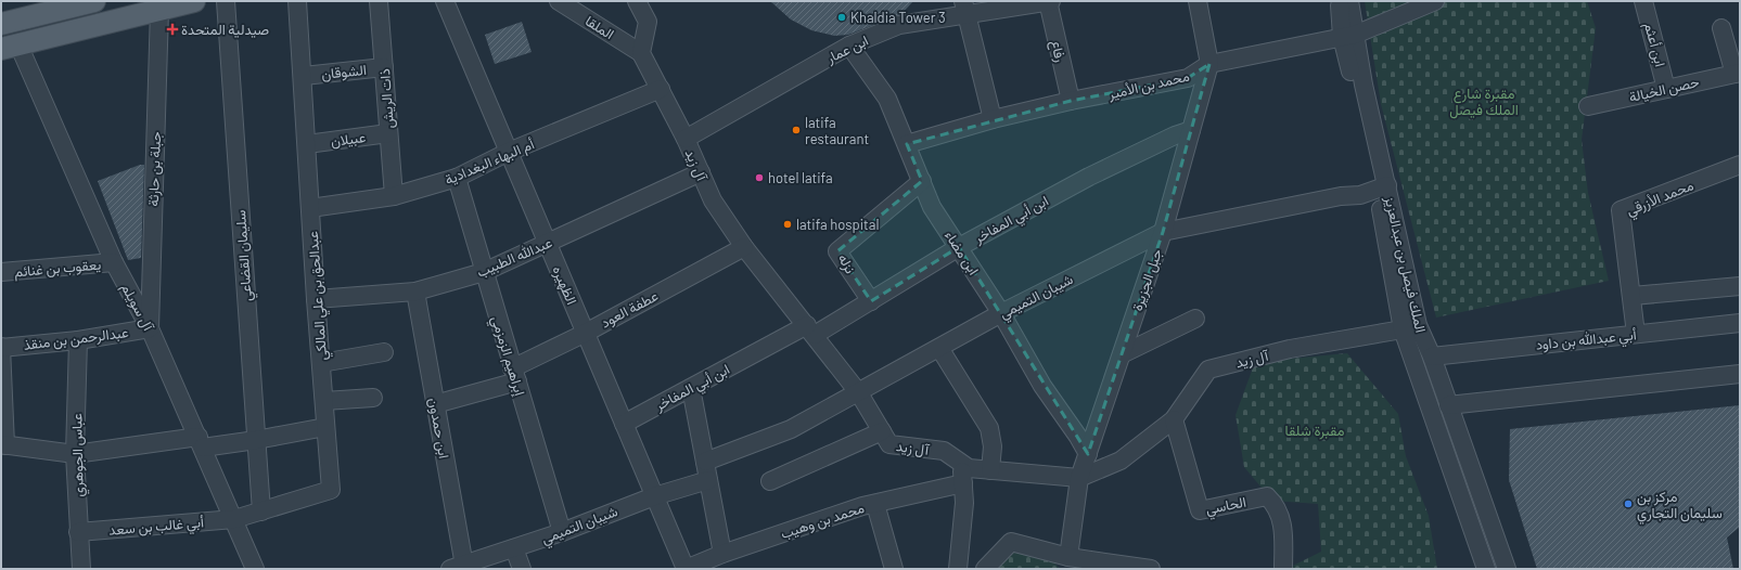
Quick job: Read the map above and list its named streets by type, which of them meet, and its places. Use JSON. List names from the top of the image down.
{
  "streets": {
    "street": [
      "الملقا",
      "ابن أعثم",
      "ابن عمار",
      "رفاع",
      "الشوقان",
      "محمد بن الأمير",
      "حصن الخيالة",
      "ذات الريش",
      "عبيلان",
      "أم البهاء البغدادية",
      "آل زيد",
      "جبلة بن حارثة",
      "محمد الأزرقي",
      "ابن أبي المفاخر",
      "ابن مضاء",
      "سليمان القضاعي",
      "عبدالله الطبيب",
      "نزله",
      "الملك فيصل بن عبدالعزيز",
      "يعقوب بن غنائم",
      "جبل الجزيرة",
      "الظهيره",
      "عبدالحق بن علي المالكي",
      "شيبان التميمي",
      "آل سويلم",
      "عطفة العود",
      "عبدالرحمن بن منقذ",
      "أبي عبدالله بن داود",
      "إبراهيم الزمزمي",
      "ابن حمدون",
      "عباس الجوهري",
      "الحاسي",
      "محمد بن وهيب",
      "أبي غالب بن سعد"
    ]
  },
  "crossings": [
    ["الملقا", "آل زيد"],
    ["ابن أعثم", "حصن الخيالة"],
    ["ابن عمار", "رفاع"],
    ["ابن عمار", "آل زيد"],
    ["ابن عمار", "ابن مضاء"],
    ["رفاع", "محمد بن الأمير"],
    ["الشوقان", "ذات الريش"],
    ["الشوقان", "عبدالحق بن علي المالكي"],
    ["محمد بن الأمير", "ابن مضاء"],
    ["محمد بن الأمير", "الملك فيصل بن عبدالعزيز"],
    ["محمد بن الأمير", "جبل الجزيرة"],
    ["ذات الريش", "عبيلان"],
    ["ذات الريش", "أم البهاء البغدادية"],
    ["عبيلان", "عبدالحق بن علي المالكي"],
    ["أم البهاء البغدادية", "آل زيد"],
    ["أم البهاء البغدادية", "الظهيره"],
    ["أم البهاء البغدادية", "عبدالحق بن علي المالكي"],
    ["أم البهاء البغدادية", "إبراهيم الزمزمي"],
    ["آل زيد", "ابن أبي المفاخر"],
    ["آل زيد", "عبدالله الطبيب"],
    ["آل زيد", "الملك فيصل بن عبدالعزيز"],
    ["آل زيد", "جبل الجزيرة"],
    ["آل زيد", "شيبان التميمي"],
    ["آل زيد", "عطفة العود"],
    ["آل زيد", "الحاسي"],
    ["جبلة بن حارثة", "آل سويلم"],
    ["جبلة بن حارثة", "عبدالرحمن بن منقذ"],
    ["محمد الأزرقي", "أبي عبدالله بن داود"],
    ["ابن أبي المفاخر", "ابن مضاء"],
    ["ابن أبي المفاخر", "نزله"],
    ["ابن أبي المفاخر", "جبل الجزيرة"],
    ["ابن أبي المفاخر", "الظهيره"],
    ["ابن مضاء", "نزله"],
    ["ابن مضاء", "جبل الجزيرة"],
    ["ابن مضاء", "شيبان التميمي"],
    ["سليمان القضاعي", "عبدالحق بن علي المالكي"],
    ["عبدالله الطبيب", "الظهيره"],
    ["عبدالله الطبيب", "عبدالحق بن علي المالكي"],
    ["عبدالله الطبيب", "إبراهيم الزمزمي"],
    ["عبدالله الطبيب", "ابن حمدون"],
    ["الملك فيصل بن عبدالعزيز", "شيبان التميمي"],
    ["الملك فيصل بن عبدالعزيز", "أبي عبدالله بن داود"],
    ["يعقوب بن غنائم", "آل سويلم"],
    ["جبل الجزيرة", "شيبان التميمي"],
    ["الظهيره", "شيبان التميمي"],
    ["الظهيره", "عطفة العود"],
    ["الظهيره", "محمد بن وهيب"],
    ["عبدالحق بن علي المالكي", "آل سويلم"],
    ["عبدالحق بن علي المالكي", "أبي غالب بن سعد"],
    ["شيبان التميمي", "إبراهيم الزمزمي"],
    ["شيبان التميمي", "ابن حمدون"],
    ["آل سويلم", "عبدالرحمن بن منقذ"],
    ["آل سويلم", "أبي غالب بن سعد"],
    ["عطفة العود", "إبراهيم الزمزمي"],
    ["عطفة العود", "ابن حمدون"],
    ["عبدالرحمن بن منقذ", "عباس الجوهري"],
    ["عباس الجوهري", "أبي غالب بن سعد"]
  ],
  "parks": ["مقبرة شارع الملك فيصل", "مقبرة شلقا"],
  "places": {
    "other": [
      "Khaldia Tower 3",
      "latifa restaurant",
      "hotel latifa",
      "latifa hospital",
      "مركز بن سليمان التجاري"
    ],
    "health": ["صيدلية المتحدة"]
  }
}
